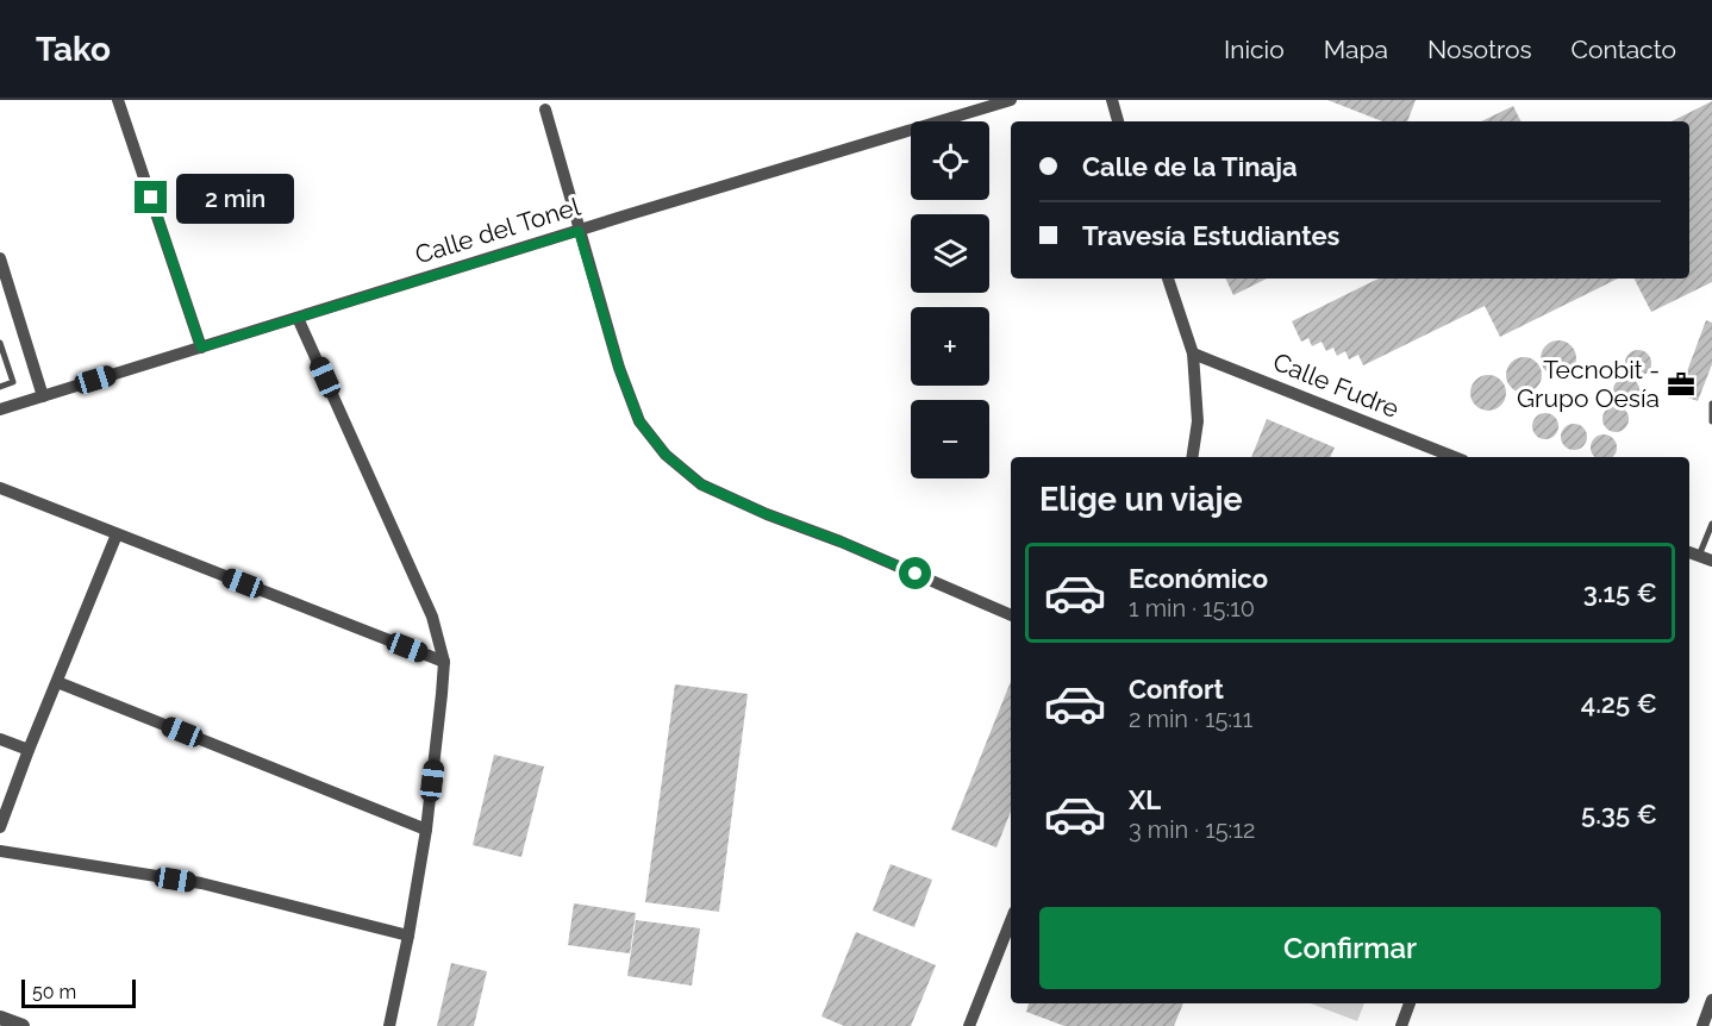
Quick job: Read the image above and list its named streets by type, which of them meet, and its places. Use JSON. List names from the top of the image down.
{
  "streets": {
    "street": ["Calle del Tonel", "Calle Fudre"]
  },
  "places": {
    "office": ["Tecnobit - Grupo Oesía"]
  },
  "scale_bar": "50 m",
  "page": {
    "header": "Tako",
    "nav": [
      "Inicio",
      "Mapa",
      "Nosotros",
      "Contacto"
    ],
    "map_buttons": ["+", "−"],
    "banner": ["Calle de la Tinaja", "Travesía Estudiantes"],
    "bubble": "2 min",
    "heading": "Elige un viaje",
    "list": [
      {
        "name": "Económico",
        "note": "1 min · 15:10",
        "value": "3.15 €"
      },
      {
        "name": "Confort",
        "note": "2 min · 15:11",
        "value": "4.25 €"
      },
      {
        "name": "XL",
        "note": "3 min · 15:12",
        "value": "5.35 €"
      }
    ],
    "buttons": "Confirmar",
    "scale": "50 m"
  }
}
